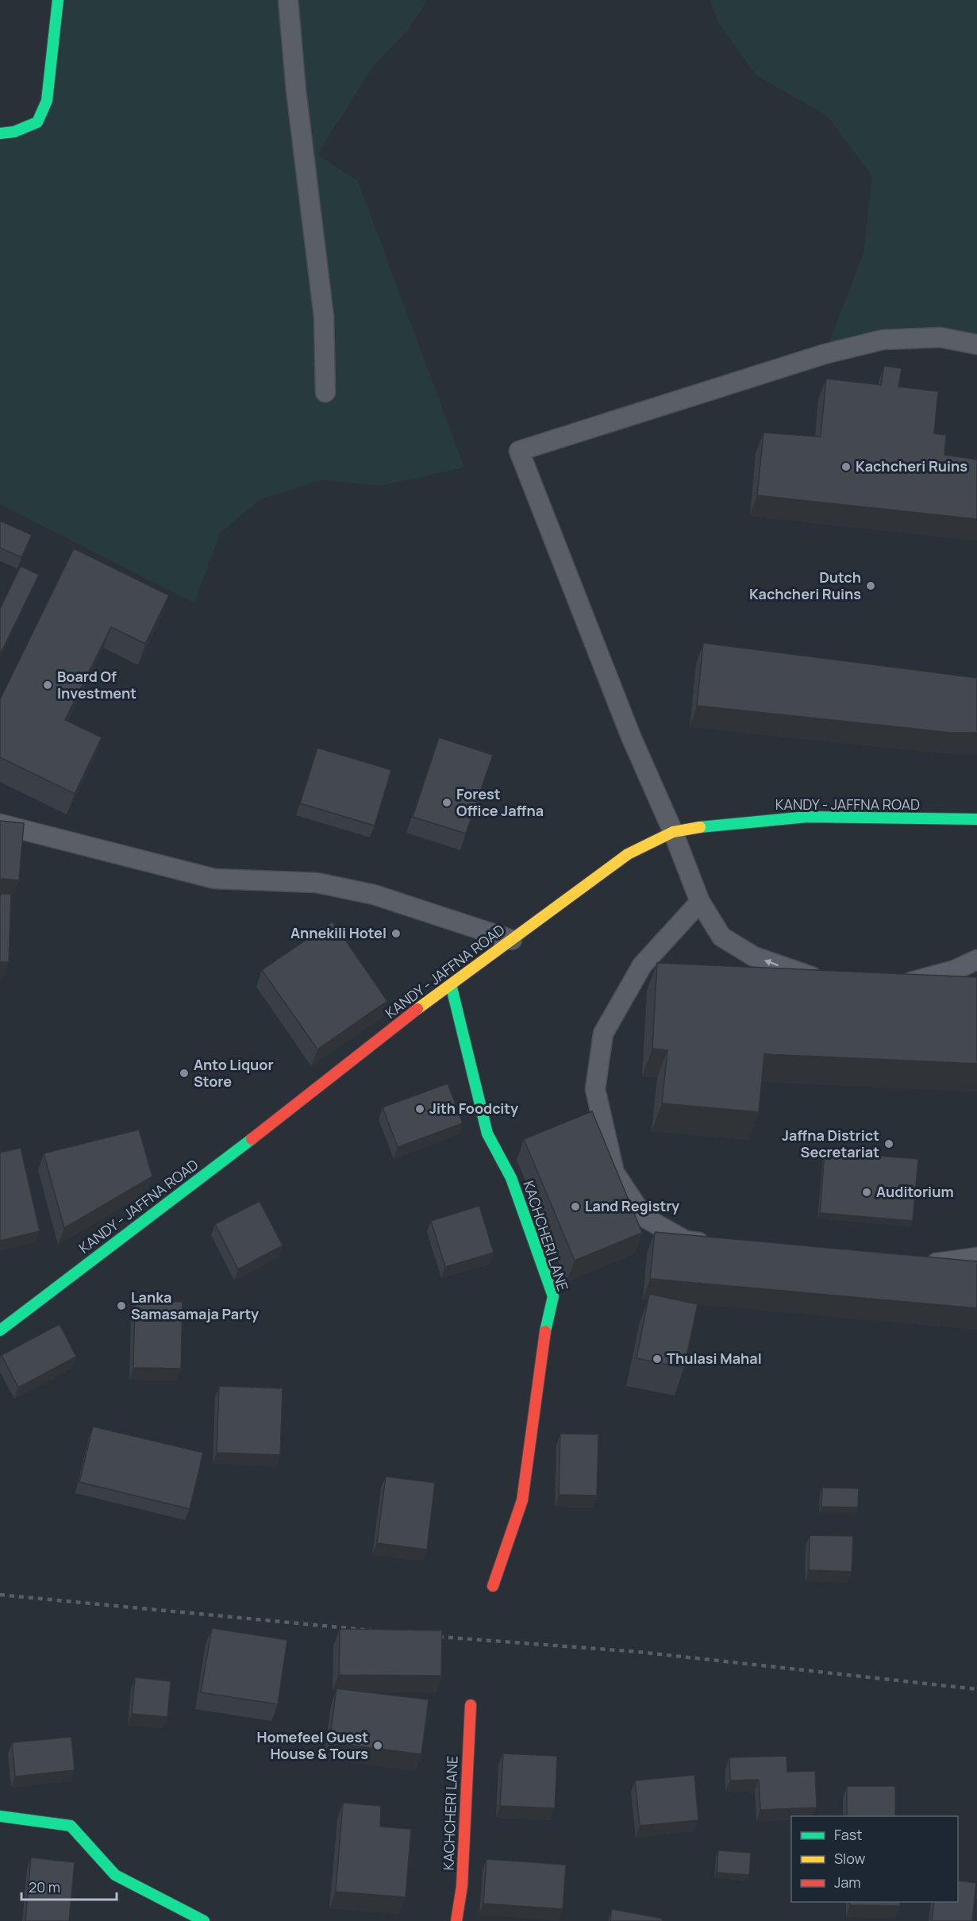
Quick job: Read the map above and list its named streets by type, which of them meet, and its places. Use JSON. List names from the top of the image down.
{
  "streets": {
    "main road": ["KANDY - JAFFNA ROAD", "KACHCHERI LANE"]
  },
  "crossings": [
    ["KANDY - JAFFNA ROAD", "KACHCHERI LANE"]
  ],
  "places": [
    "Kachcheri Ruins",
    "Dutch Kachcheri Ruins",
    "Board Of Investment",
    "Forest Office Jaffna",
    "Annekili Hotel",
    "Anto Liquor Store",
    "Jith Foodcity",
    "Jaffna District Secretariat",
    "Auditorium",
    "Land Registry",
    "Lanka Samasamaja Party",
    "Thulasi Mahal",
    "Homefeel Guest House & Tours"
  ],
  "legend": ["Fast", "Slow", "Jam"],
  "scale_bar": "20 m"
}
